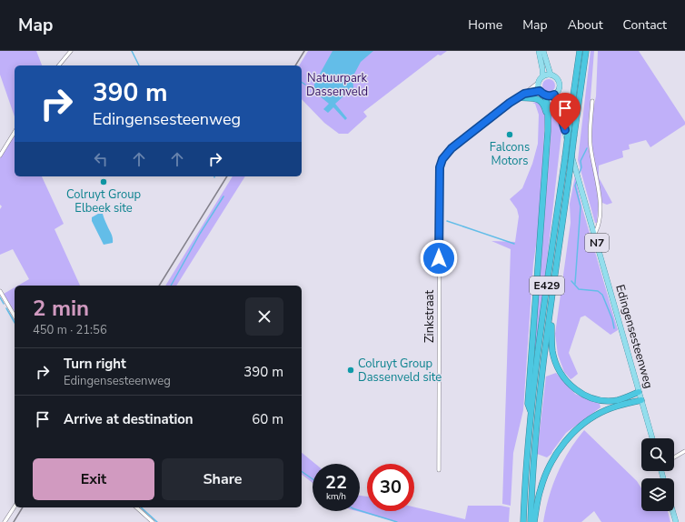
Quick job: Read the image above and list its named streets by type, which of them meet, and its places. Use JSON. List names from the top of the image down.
{
  "streets": {
    "highway": ["E429"],
    "main road": ["N7", "Edingensesteenweg"],
    "street": ["Zinkstraat"]
  },
  "crossings": [
    ["N7", "Zinkstraat"],
    ["N7", "Edingensesteenweg"],
    ["Zinkstraat", "Edingensesteenweg"]
  ],
  "parks": ["Natuurpark Dassenveld"],
  "places": ["Falcons Motors", "Colruyt Group Elbeek site", "Colruyt Group Dassenveld site"],
  "page": {
    "header": "Map",
    "nav": [
      "Home",
      "Map",
      "About",
      "Contact"
    ],
    "turn": ["390 m", "Edingensesteenweg"],
    "heading": ["2 min", "450 m · 21:56"],
    "list": [
      {
        "name": "Turn right",
        "note": "Edingensesteenweg",
        "value": "390 m"
      },
      {
        "name": "Arrive at destination",
        "value": "60 m"
      }
    ],
    "buttons": ["Exit", "Share"],
    "speed": "22 km/h",
    "limit": "30"
  }
}
